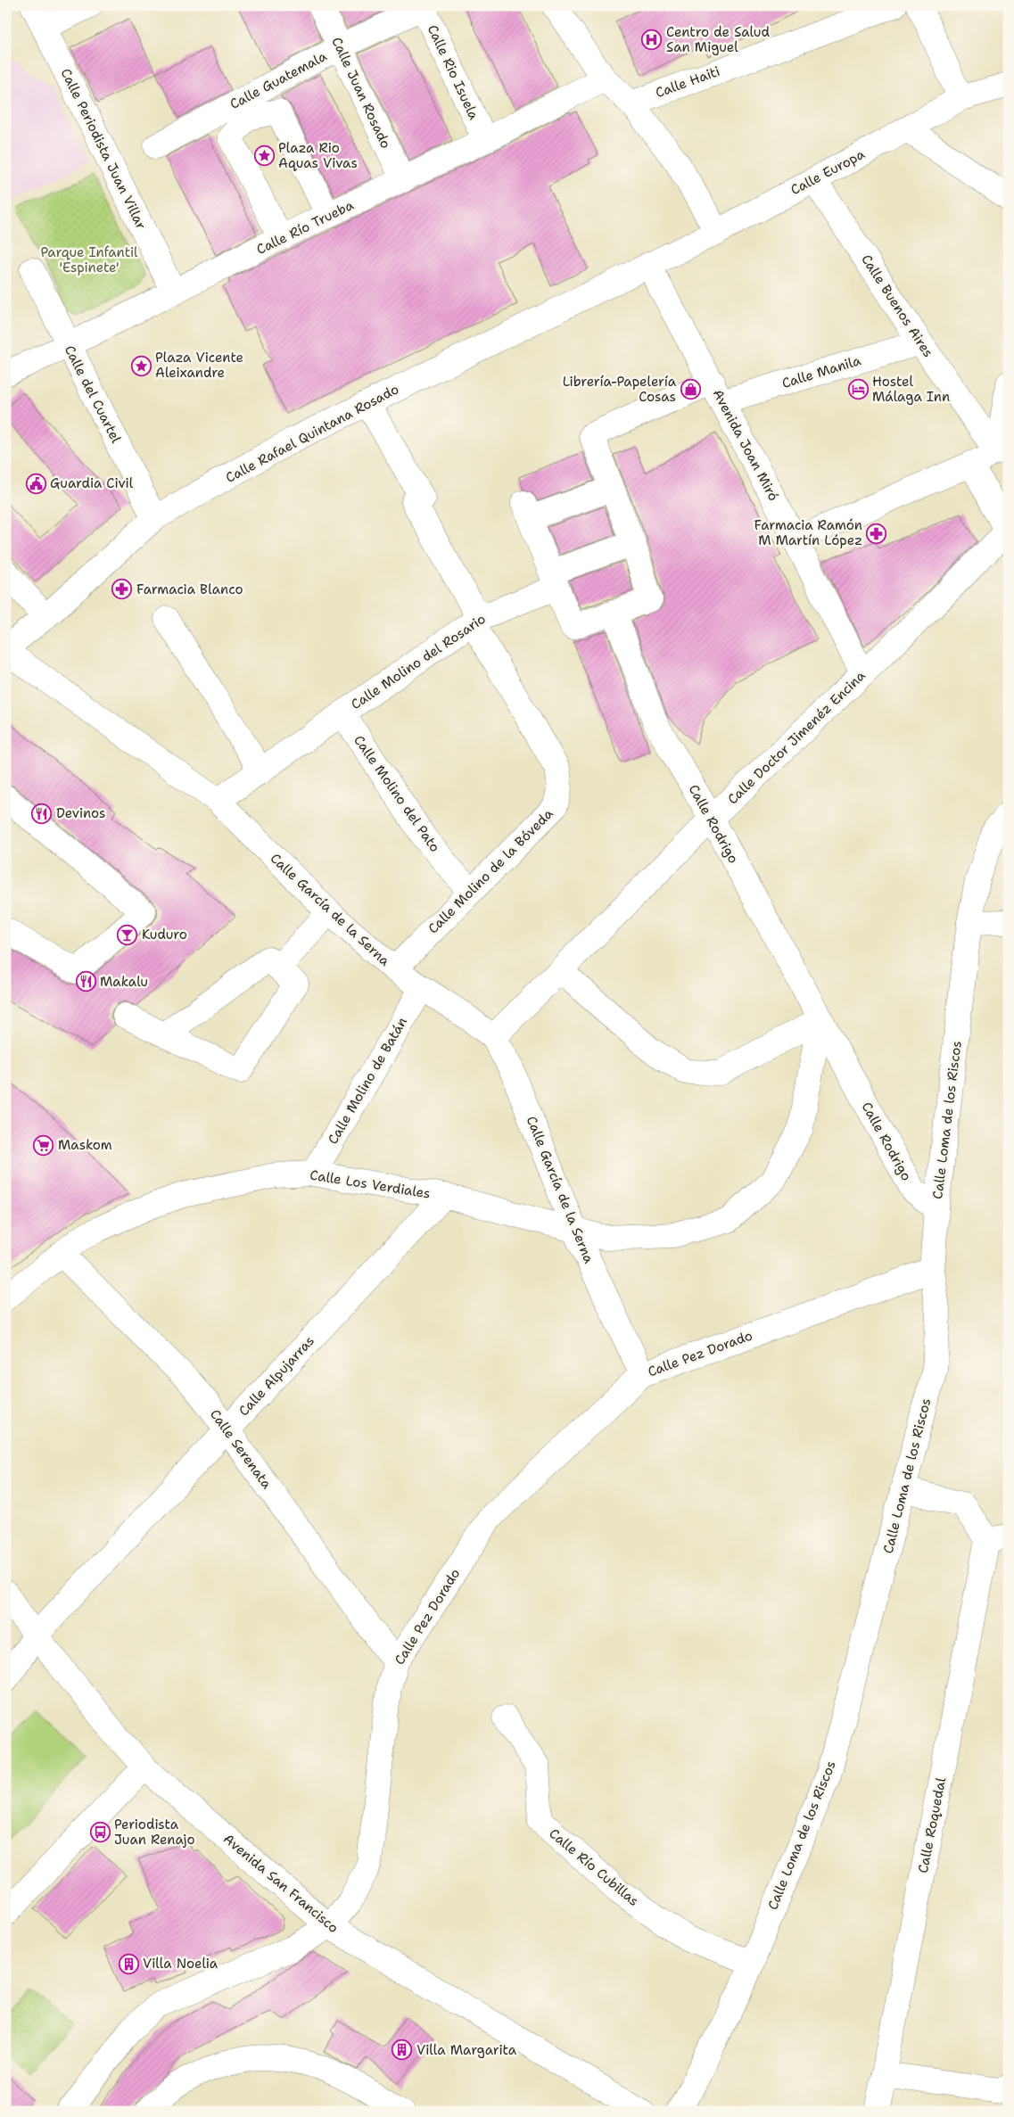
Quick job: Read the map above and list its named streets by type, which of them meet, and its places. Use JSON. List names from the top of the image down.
{
  "streets": {
    "street": [
      "Calle Rio Isuela",
      "Calle Guatemala",
      "Calle Haiti",
      "Calle Juan Rosado",
      "Calle Periodista Juan Villar",
      "Calle Europa",
      "Calle Río Trueba",
      "Calle Buenos Aires",
      "Calle Manila",
      "Calle del Cuartel",
      "Calle Rafael Quintana Rosado",
      "Avenida Joan Miró",
      "Calle Molino del Rosario",
      "Calle Doctor Jimenéz Encina",
      "Calle Molino del Pato",
      "Calle Rodrigo",
      "Calle Molino de la Bóveda",
      "Calle García de la Serna",
      "Calle Molino de Batán",
      "Calle Loma de los Riscos",
      "Calle Los Verdiales",
      "Calle Pez Dorado",
      "Calle Alpujarras",
      "Calle Serenata",
      "Calle Roquedal",
      "Calle Río Cubillas",
      "Avenida San Francisco"
    ]
  },
  "crossings": [
    ["Calle Rio Isuela", "Calle Guatemala"],
    ["Calle Rio Isuela", "Calle Río Trueba"],
    ["Calle Guatemala", "Calle Juan Rosado"],
    ["Calle Juan Rosado", "Calle Río Trueba"],
    ["Calle Periodista Juan Villar", "Calle Río Trueba"],
    ["Calle Europa", "Calle Buenos Aires"],
    ["Calle Europa", "Calle Rafael Quintana Rosado"],
    ["Calle Europa", "Avenida Joan Miró"],
    ["Calle Río Trueba", "Calle del Cuartel"],
    ["Calle Buenos Aires", "Calle Manila"],
    ["Calle Manila", "Avenida Joan Miró"],
    ["Calle del Cuartel", "Calle Rafael Quintana Rosado"],
    ["Calle Rafael Quintana Rosado", "Avenida Joan Miró"],
    ["Calle Rafael Quintana Rosado", "Calle Molino de la Bóveda"],
    ["Calle Rafael Quintana Rosado", "Calle García de la Serna"],
    ["Avenida Joan Miró", "Calle Doctor Jimenéz Encina"],
    ["Calle Molino del Rosario", "Calle Molino del Pato"],
    ["Calle Molino del Rosario", "Calle Molino de la Bóveda"],
    ["Calle Molino del Rosario", "Calle García de la Serna"],
    ["Calle Doctor Jimenéz Encina", "Calle Rodrigo"],
    ["Calle Doctor Jimenéz Encina", "Calle García de la Serna"],
    ["Calle Molino del Pato", "Calle Molino de la Bóveda"],
    ["Calle Rodrigo", "Calle Loma de los Riscos"],
    ["Calle Rodrigo", "Calle Los Verdiales"],
    ["Calle Molino de la Bóveda", "Calle García de la Serna"],
    ["Calle García de la Serna", "Calle Molino de Batán"],
    ["Calle García de la Serna", "Calle Los Verdiales"],
    ["Calle García de la Serna", "Calle Pez Dorado"],
    ["Calle Molino de Batán", "Calle Los Verdiales"],
    ["Calle Loma de los Riscos", "Calle Pez Dorado"],
    ["Calle Loma de los Riscos", "Calle Río Cubillas"],
    ["Calle Los Verdiales", "Calle Alpujarras"],
    ["Calle Los Verdiales", "Calle Serenata"],
    ["Calle Pez Dorado", "Calle Serenata"],
    ["Calle Pez Dorado", "Avenida San Francisco"],
    ["Calle Alpujarras", "Calle Serenata"],
    ["Calle Alpujarras", "Avenida San Francisco"]
  ],
  "parks": ["Parque Infantil 'Espinete'"],
  "places": {
    "hospital": ["Centro de Salud San Miguel"],
    "place": ["Plaza Rio Aquas Vivas", "Plaza Vicente Aleixandre"],
    "shop": ["Librería-Papelería Cosas"],
    "hotel": ["Hostel Málaga Inn"],
    "public building": ["Guardia Civil"],
    "pharmacy": ["Farmacia Ramón M Martín López", "Farmacia Blanco"],
    "restaurant": ["Devinos", "Makalu"],
    "bar": ["Kuduro"],
    "supermarket": ["Maskom"],
    "bus stop": ["Periodista Juan Renajo"],
    "building": ["Villa Noelia", "Villa Margarita"]
  }
}
